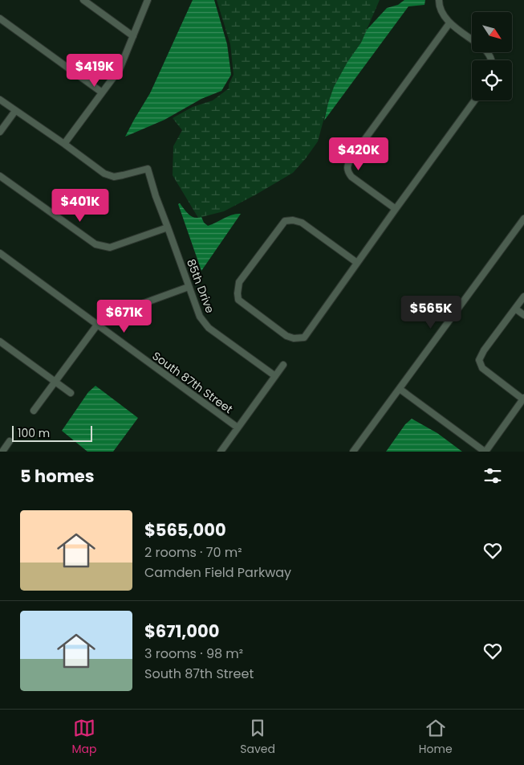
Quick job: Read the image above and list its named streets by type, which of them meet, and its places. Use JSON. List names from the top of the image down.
{
  "streets": {
    "street": ["85th Drive", "South 87th Street"]
  },
  "scale_bar": "100 m",
  "north": "bottom right",
  "page": {
    "price": [
      "$419K",
      "$420K",
      "$401K",
      "$565K",
      "$671K"
    ],
    "scale": "100 m",
    "heading": "5 homes",
    "list": [
      {
        "name": "$565,000",
        "note": "2 rooms · 70 m² · Camden Field Parkway"
      },
      {
        "name": "$671,000",
        "note": "3 rooms · 98 m² · South 87th Street"
      }
    ],
    "tabs": ["Map", "Saved", "Home"]
  }
}
